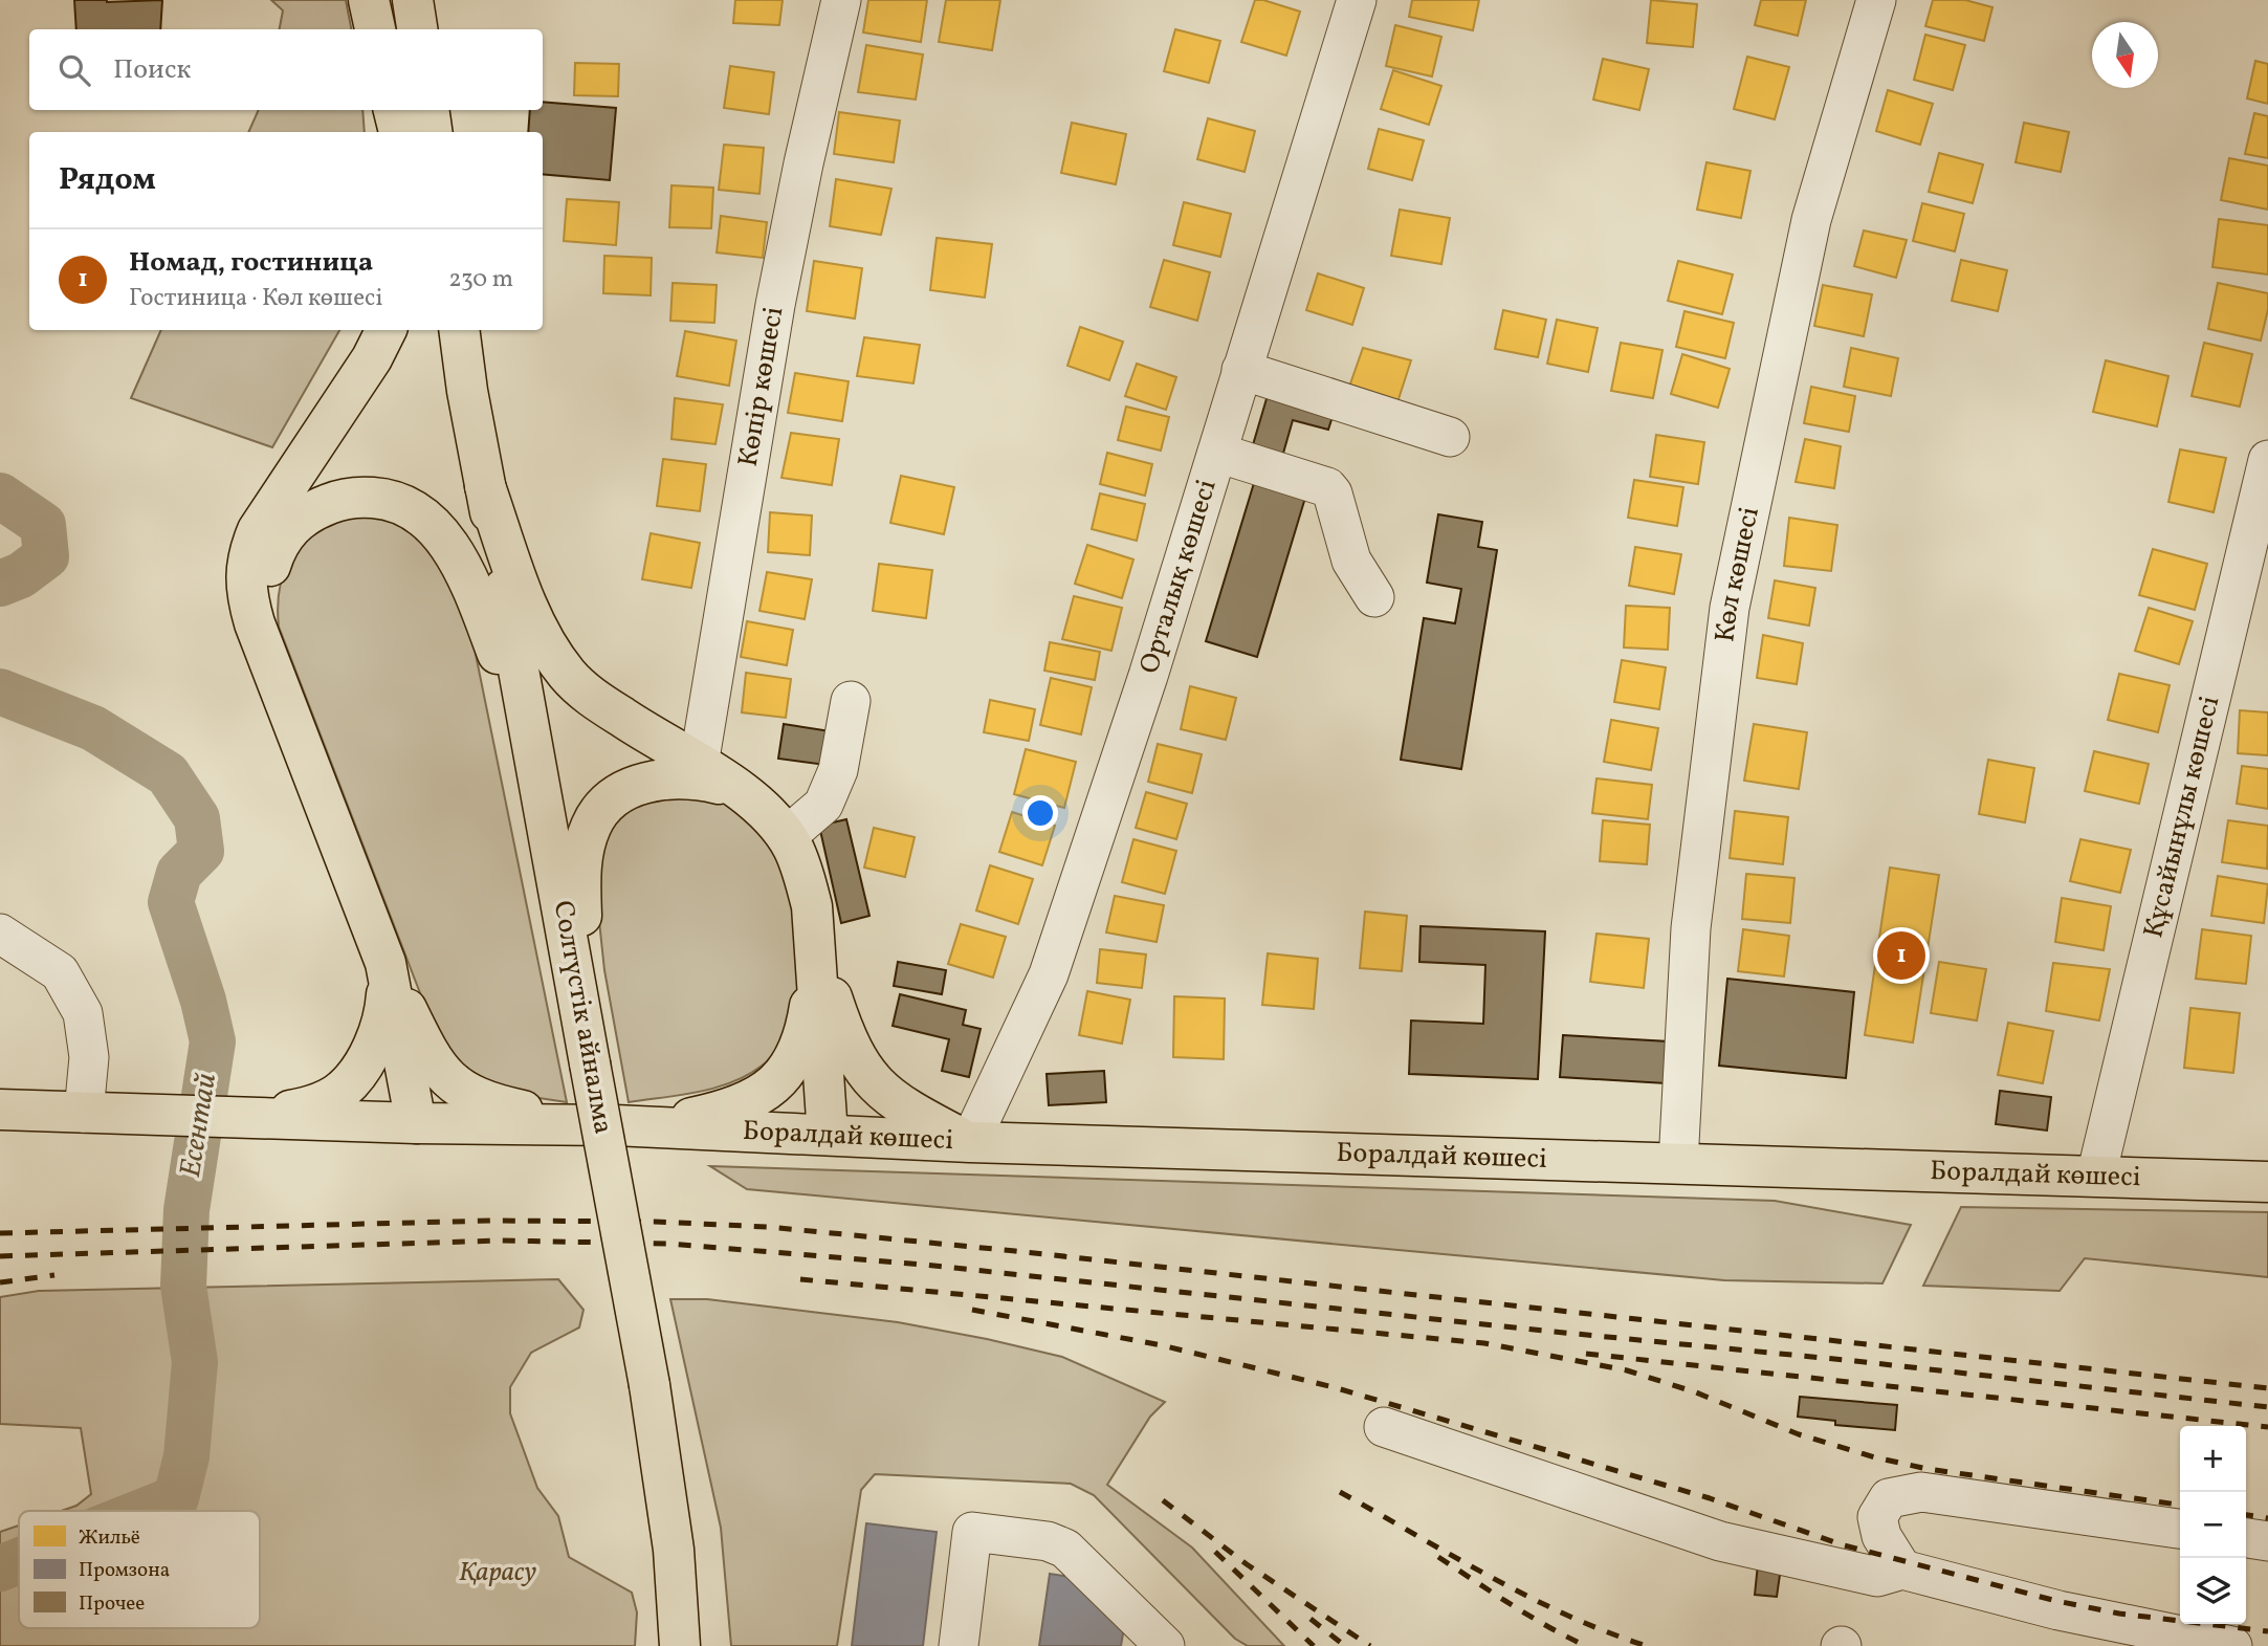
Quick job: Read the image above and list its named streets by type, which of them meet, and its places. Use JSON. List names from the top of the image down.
{
  "streets": {
    "main road": ["Солтүстік айналма", "Боралдай көшесі"],
    "street": [
      "Көпір көшесі",
      "Көл көшесі",
      "Орталық көшесі",
      "Құсайынұлы көшесі"
    ]
  },
  "crossings": [
    ["Көл көшесі", "Боралдай көшесі"],
    ["Орталық көшесі", "Боралдай көшесі"],
    ["Құсайынұлы көшесі", "Боралдай көшесі"]
  ],
  "water": ["Есентай"],
  "parks": ["Қарасу"],
  "legend": ["Жильё", "Промзона", "Прочее"],
  "north": "bottom",
  "page": {
    "search": "Поиск",
    "heading": "Рядом",
    "list": [
      {
        "mark": "1",
        "name": "Номад, гостиница",
        "note": "Гостиница · Көл көшесі",
        "value": "230 m"
      }
    ],
    "pins": "1",
    "map_buttons": ["+", "−"]
  }
}
